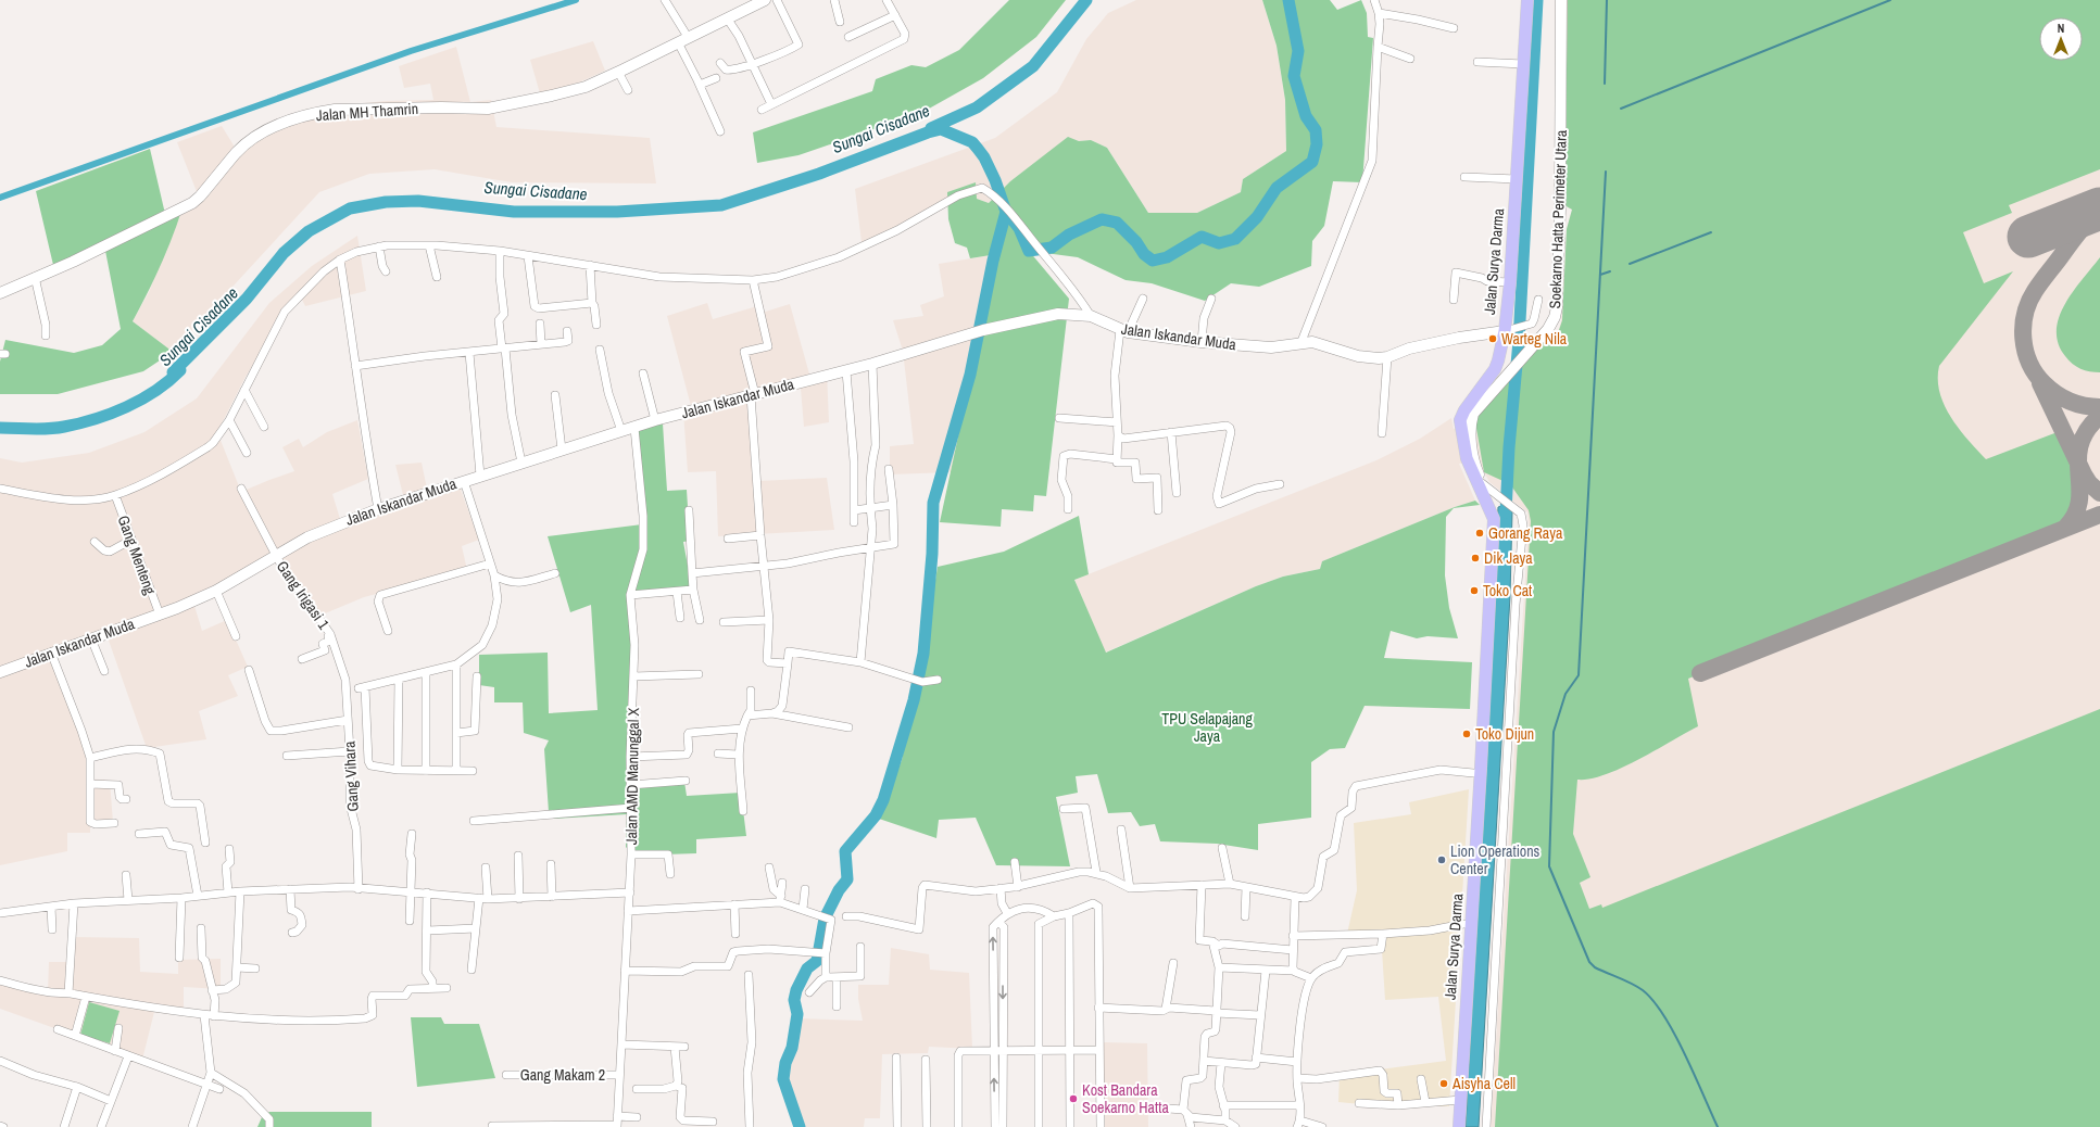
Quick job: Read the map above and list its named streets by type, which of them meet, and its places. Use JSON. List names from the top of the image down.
{
  "streets": {
    "main road": ["Jalan Surya Darma"],
    "street": [
      "Jalan MH Thamrin",
      "Soekarno Hatta Perimeter Utara",
      "Jalan Iskandar Muda",
      "Gang Menteng",
      "Gang Irigasi 1",
      "Gang Vihara",
      "Jalan AMD Manunggal X",
      "Gang Makam 2"
    ]
  },
  "crossings": [
    ["Soekarno Hatta Perimeter Utara", "Jalan Surya Darma"],
    ["Jalan Surya Darma", "Jalan Iskandar Muda"],
    ["Jalan Iskandar Muda", "Gang Menteng"],
    ["Jalan Iskandar Muda", "Gang Irigasi 1"],
    ["Jalan Iskandar Muda", "Jalan AMD Manunggal X"],
    ["Gang Irigasi 1", "Gang Vihara"],
    ["Jalan AMD Manunggal X", "Gang Makam 2"]
  ],
  "water": ["Sungai Cisadane"],
  "parks": ["TPU Selapajang Jaya"],
  "places": [
    "Warteg Nila",
    "Gorang Raya",
    "Dik Jaya",
    "Toko Cat",
    "Toko Dijun",
    "Lion Operations Center",
    "Aisyha Cell",
    "Kost Bandara Soekarno Hatta"
  ],
  "north": "top"
}
